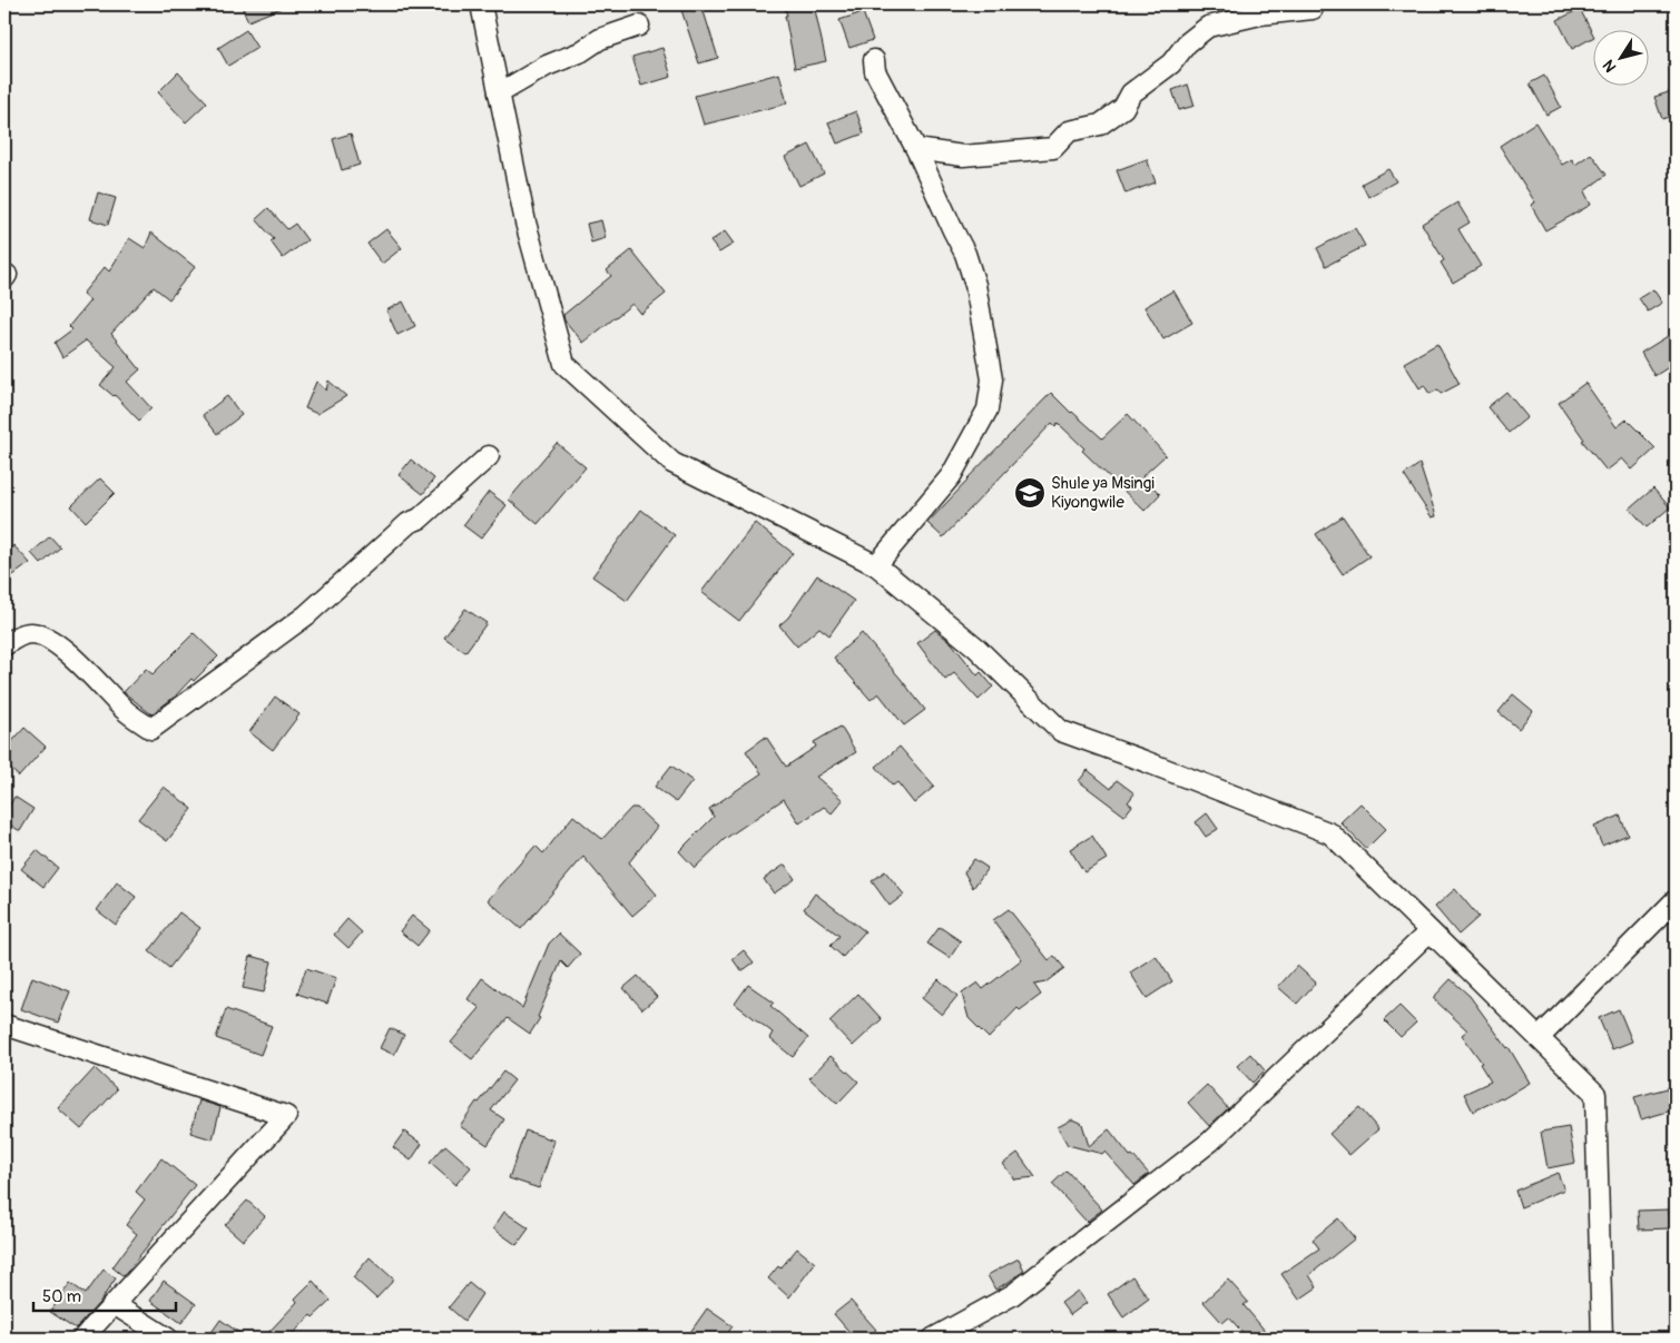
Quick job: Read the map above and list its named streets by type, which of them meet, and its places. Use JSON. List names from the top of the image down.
{
  "places": {
    "school or university": ["Shule ya Msingi Kiyongwile"]
  },
  "scale_bar": "50 m",
  "north": "bottom left"
}
